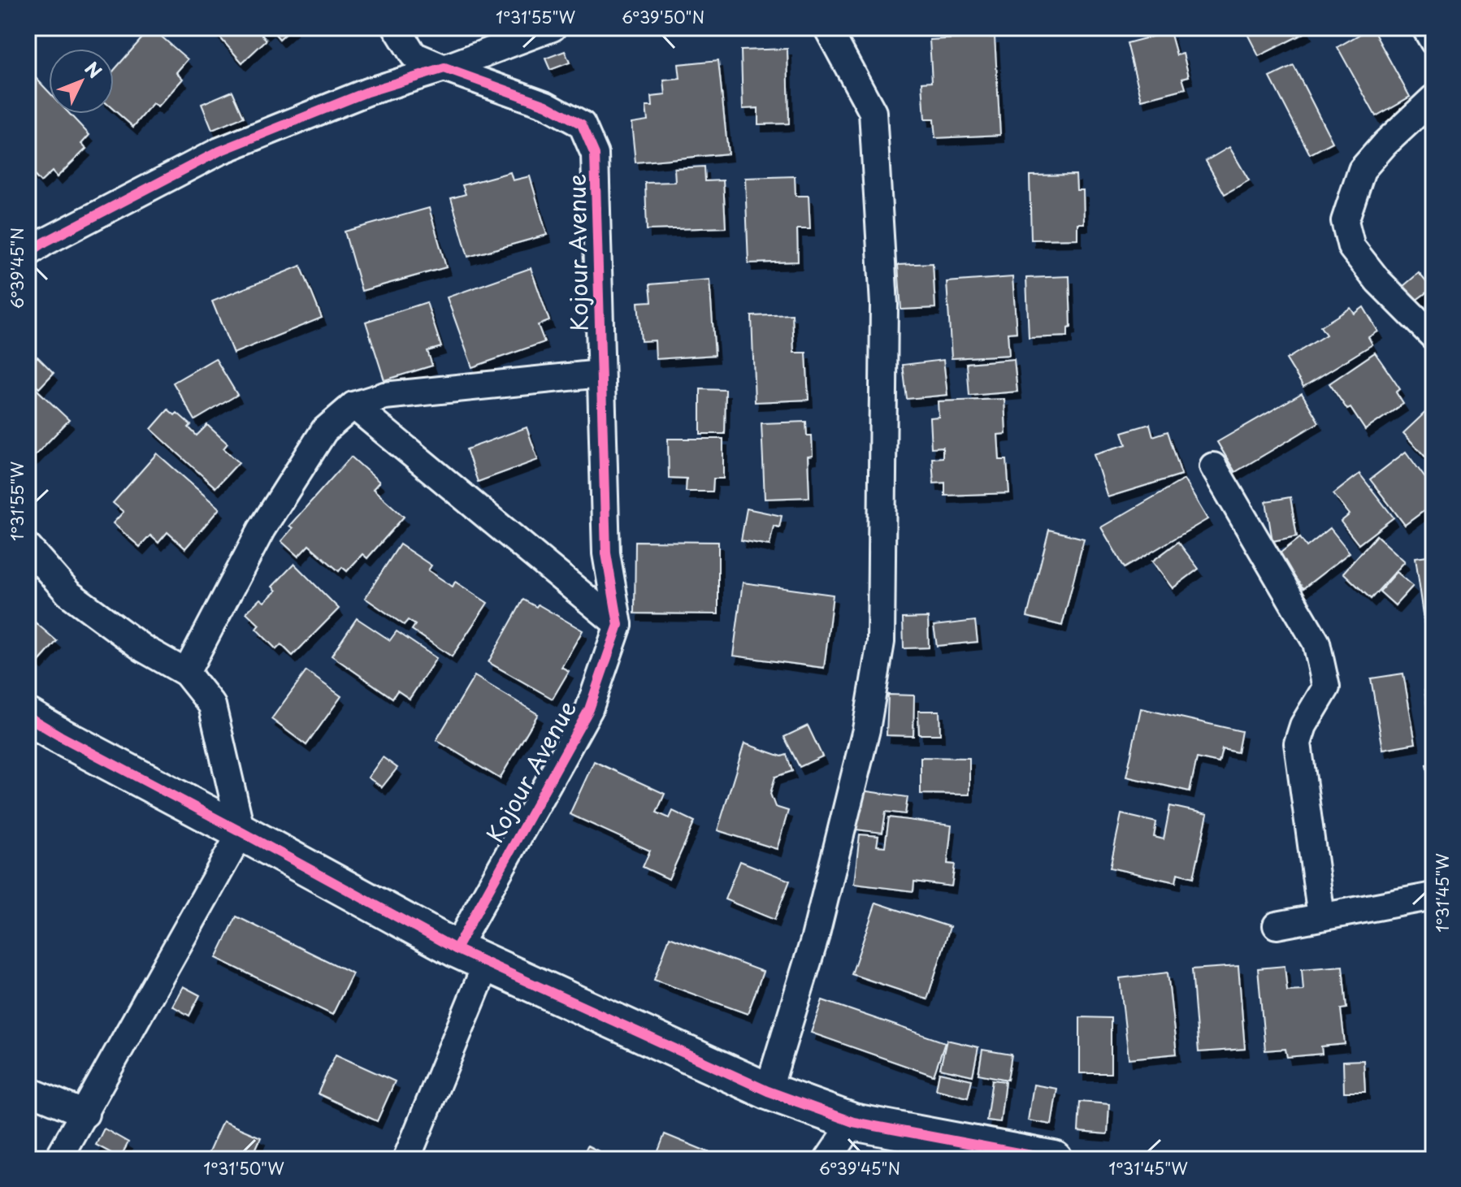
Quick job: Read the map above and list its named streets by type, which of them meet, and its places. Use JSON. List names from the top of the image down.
{
  "streets": {
    "street": ["Kojour Avenue"]
  },
  "north": "top right",
  "coordinates": [
    "1°31'55\"W",
    "6°39'50\"N",
    "6°39'45\"N",
    "1°31'45\"W",
    "1°31'50\"W"
  ]
}
